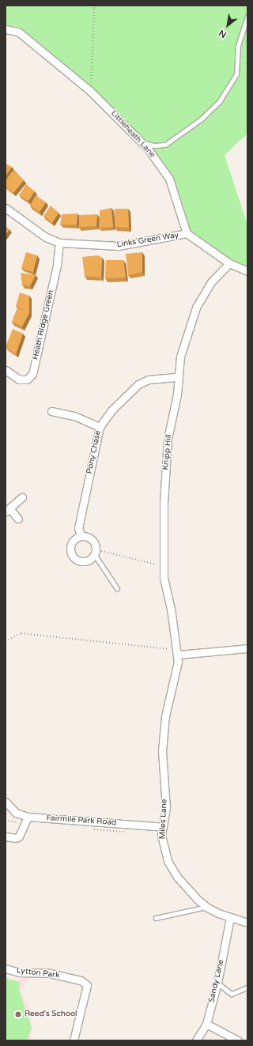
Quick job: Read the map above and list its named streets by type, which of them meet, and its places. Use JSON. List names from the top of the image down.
{
  "streets": {
    "street": [
      "Littleheath Lane",
      "Links Green Way",
      "Heath Ridge Green",
      "Pony Chase",
      "Knipp Hill",
      "Miles Lane",
      "Fairmile Park Road",
      "Lytton Park",
      "Sandy Lane"
    ]
  },
  "crossings": [
    ["Littleheath Lane", "Links Green Way"],
    ["Links Green Way", "Heath Ridge Green"],
    ["Pony Chase", "Knipp Hill"],
    ["Knipp Hill", "Miles Lane"],
    ["Miles Lane", "Fairmile Park Road"],
    ["Miles Lane", "Sandy Lane"]
  ],
  "places": ["Reed's School"],
  "north": "bottom left"
}
